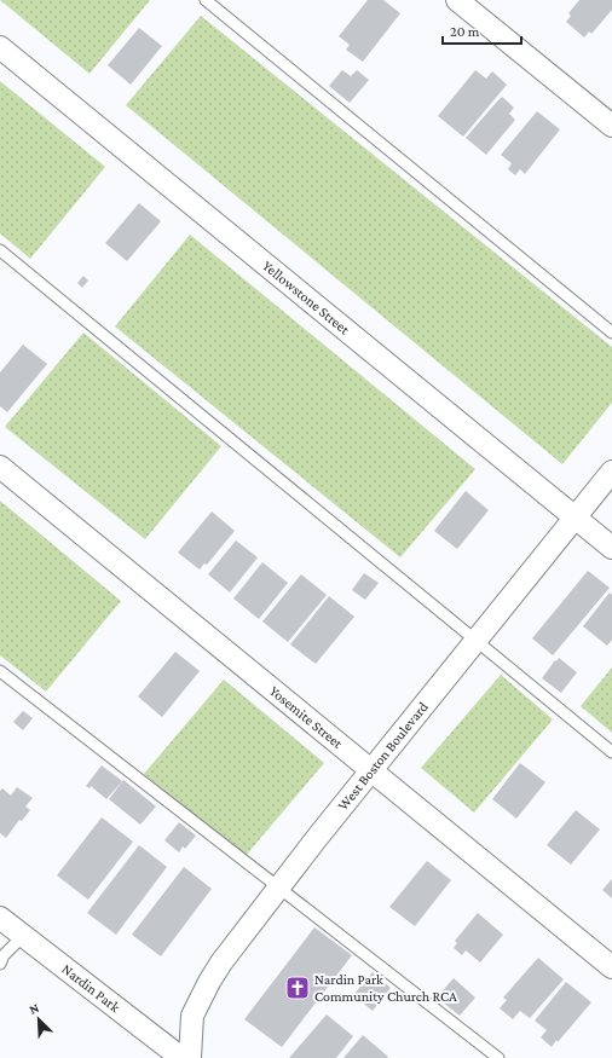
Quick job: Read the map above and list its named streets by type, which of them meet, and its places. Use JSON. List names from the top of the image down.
{
  "streets": {
    "street": [
      "Yellowstone Street",
      "Yosemite Street",
      "West Boston Boulevard",
      "Nardin Park"
    ]
  },
  "crossings": [
    ["Yellowstone Street", "West Boston Boulevard"],
    ["Yosemite Street", "West Boston Boulevard"]
  ],
  "places": {
    "church": ["Nardin Park Community Church RCA"]
  },
  "scale_bar": "20 m",
  "north": "top left"
}
